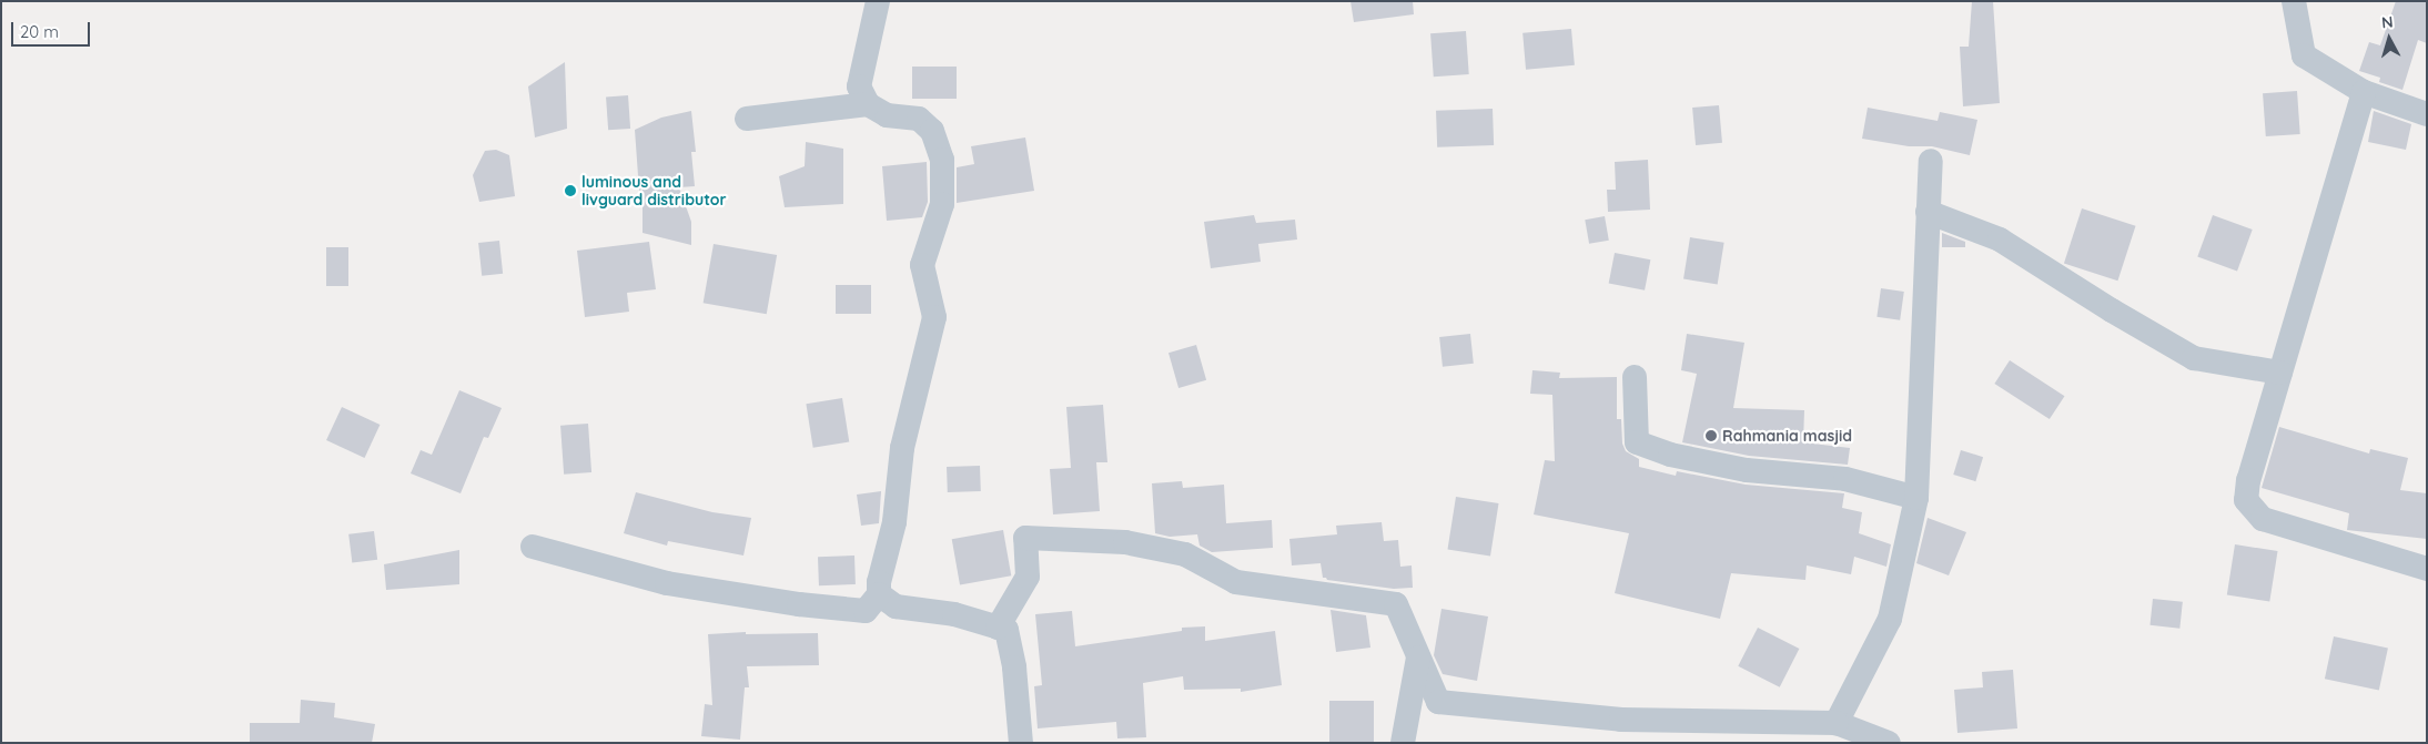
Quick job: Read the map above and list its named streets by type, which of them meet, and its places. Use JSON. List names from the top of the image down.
{
  "places": ["luminous and livguard distributor", "Rahmania masjid"],
  "scale_bar": "20 m",
  "north": "top"
}
